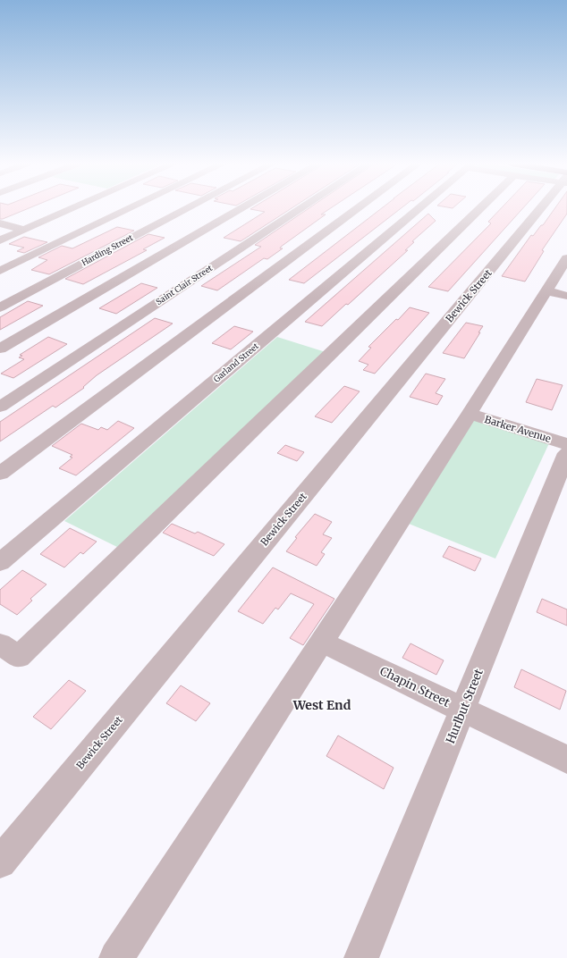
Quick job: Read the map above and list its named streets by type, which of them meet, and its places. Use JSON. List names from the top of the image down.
{
  "streets": {
    "street": [
      "Harding Street",
      "Saint Clair Street",
      "Bewick Street",
      "Garland Street",
      "Barker Avenue",
      "Chapin Street",
      "Hurlbut Street"
    ]
  },
  "crossings": [
    ["Chapin Street", "Hurlbut Street"]
  ],
  "districts": ["West End"]
}
